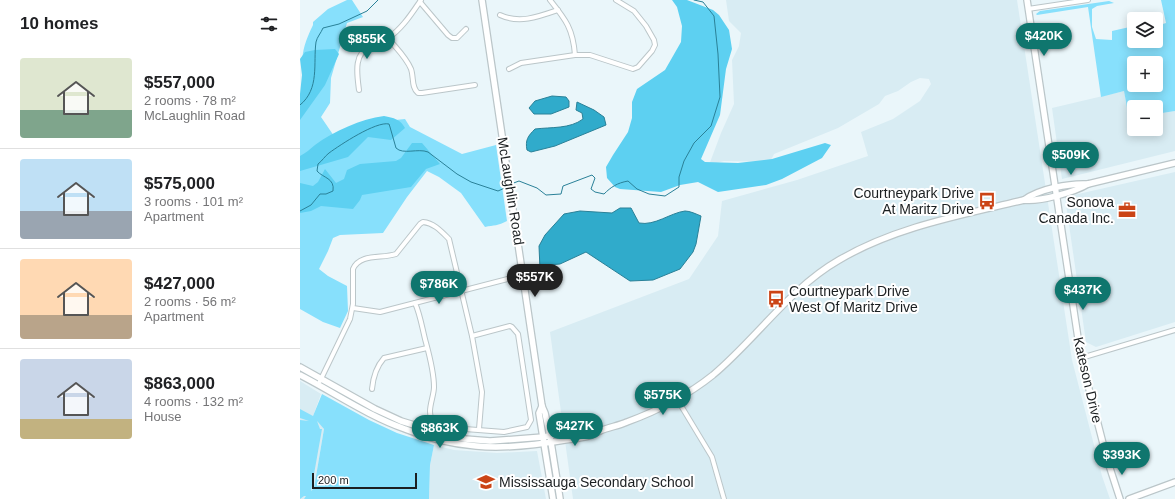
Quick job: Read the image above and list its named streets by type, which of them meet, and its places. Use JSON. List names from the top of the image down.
{
  "streets": {
    "main road": ["McLaughlin Road", "Kateson Drive"]
  },
  "places": {
    "bus stop": ["Courtneypark Drive At Maritz Drive", "Courtneypark Drive West Of Maritz Drive"],
    "office": ["Sonova Canada Inc."],
    "school or university": ["Mississauga Secondary School"]
  },
  "scale_bar": "200 m",
  "page": {
    "heading": "10 homes",
    "map_buttons": ["+", "−"],
    "price": [
      "$420K",
      "$855K",
      "$509K",
      "$557K",
      "$786K",
      "$437K",
      "$575K",
      "$427K",
      "$863K",
      "$393K"
    ],
    "list": [
      {
        "name": "$557,000",
        "note": "2 rooms · 78 m² · McLaughlin Road"
      },
      {
        "name": "$575,000",
        "note": "3 rooms · 101 m² · Apartment"
      },
      {
        "name": "$427,000",
        "note": "2 rooms · 56 m² · Apartment"
      },
      {
        "name": "$863,000",
        "note": "4 rooms · 132 m² · House"
      }
    ],
    "scale": "200 m"
  }
}
